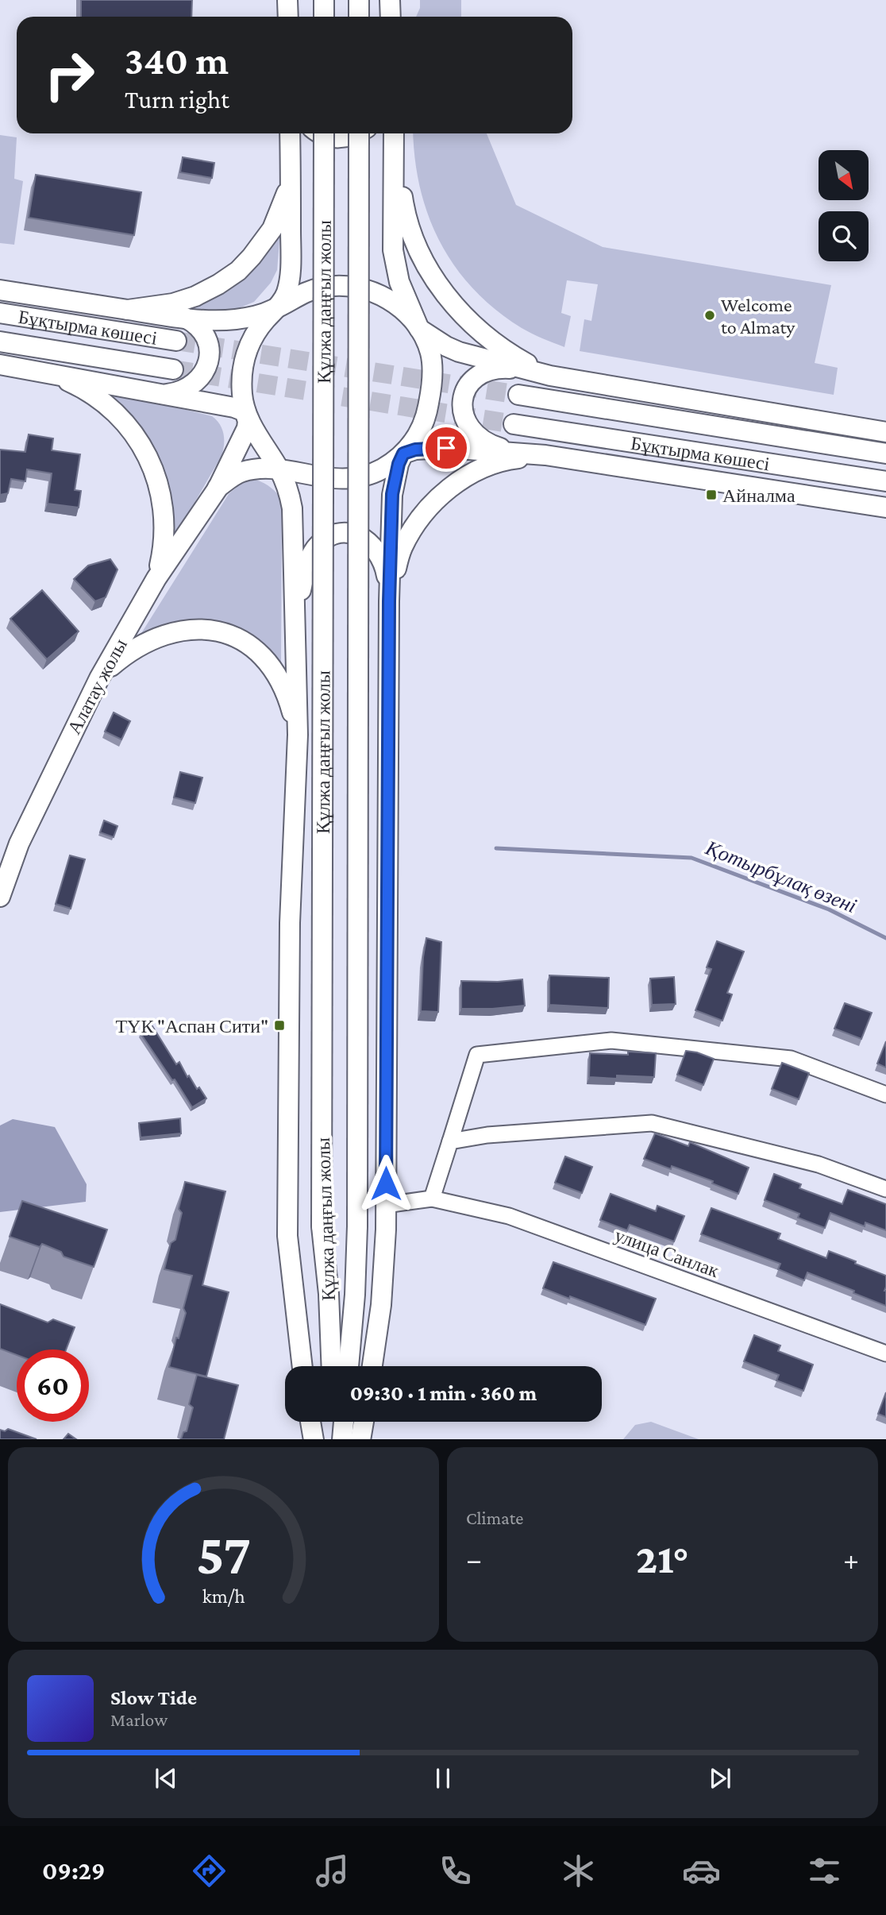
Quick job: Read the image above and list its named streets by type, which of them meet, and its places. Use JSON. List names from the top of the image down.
{
  "streets": {
    "main road": ["Құлжа даңғыл жолы", "Бұқтырма көшесі", "Алатау жолы"],
    "street": ["улица Санлак"]
  },
  "water": ["Қотырбұлақ өзені"],
  "places": {
    "other": ["Welcome to Almaty"],
    "transit": ["Айналма", "ТҮК \"Аспан Сити\""]
  },
  "north": "bottom right",
  "page": {
    "turn": ["340 m", "Turn right"],
    "limit": "60",
    "trip": "09:30 · 1 min · 360 m",
    "tile": "Climate",
    "heat": ["−", "21°", "+"],
    "song": ["Slow Tide", "Marlow"],
    "tabs": "09:29",
    "gauge": ["57", "km/h"]
  }
}
